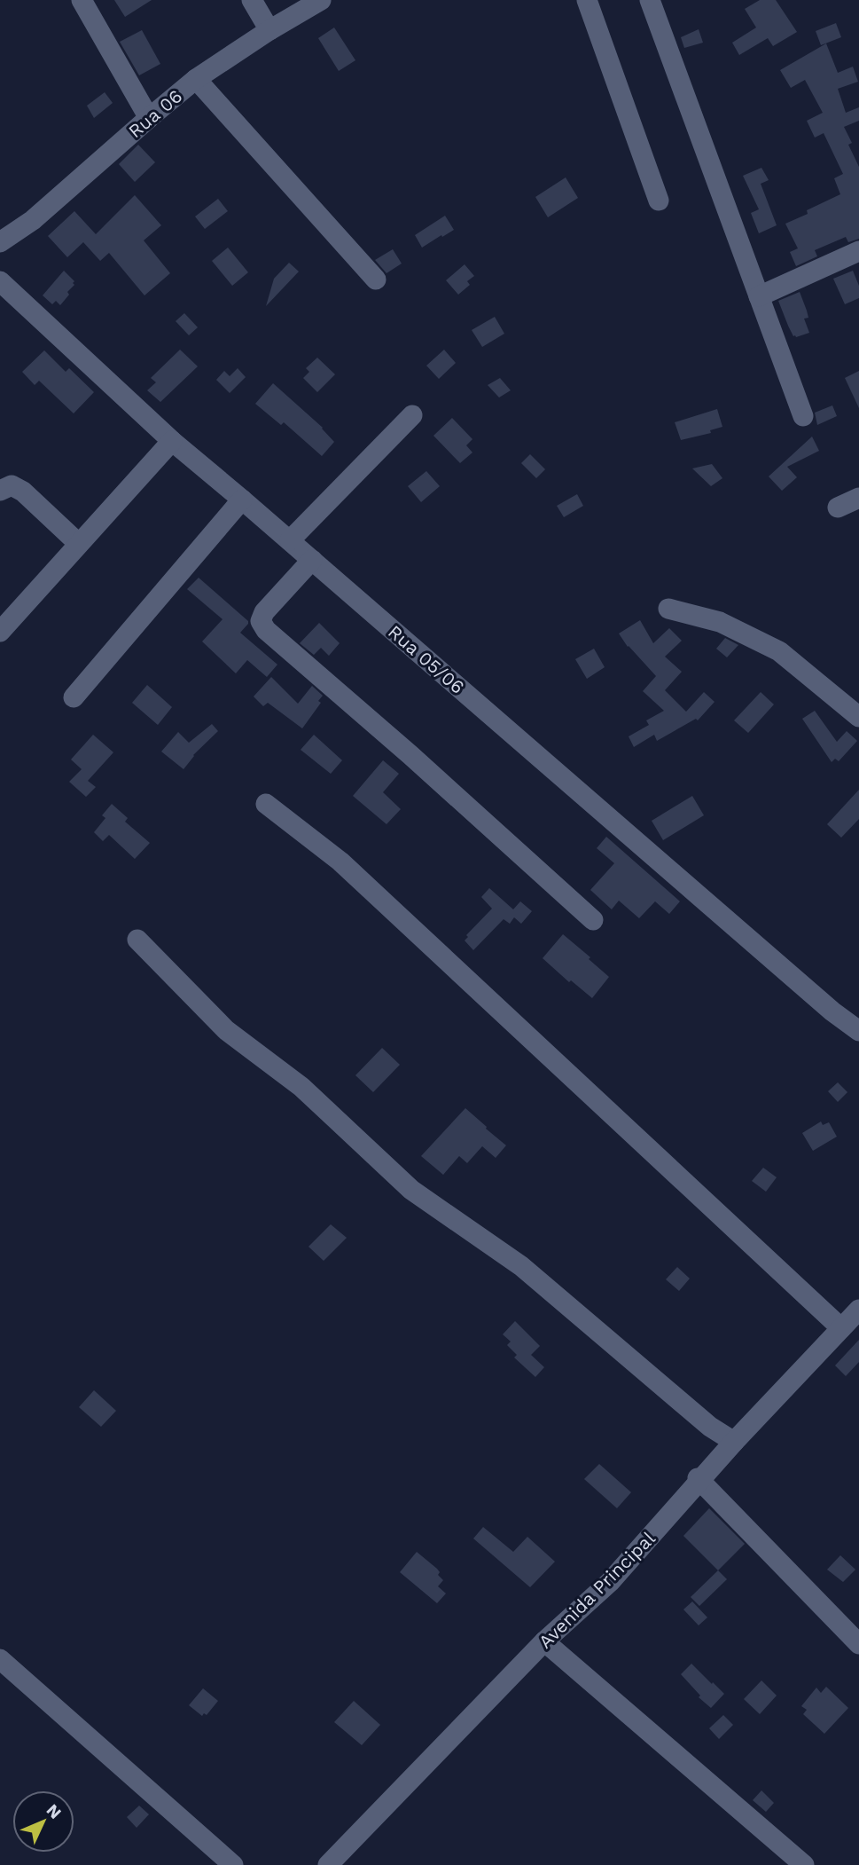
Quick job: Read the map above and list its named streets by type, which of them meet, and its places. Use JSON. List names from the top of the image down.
{
  "streets": {
    "street": ["Rua 06", "Rua 05/06", "Avenida Principal"]
  },
  "north": "top right"
}
